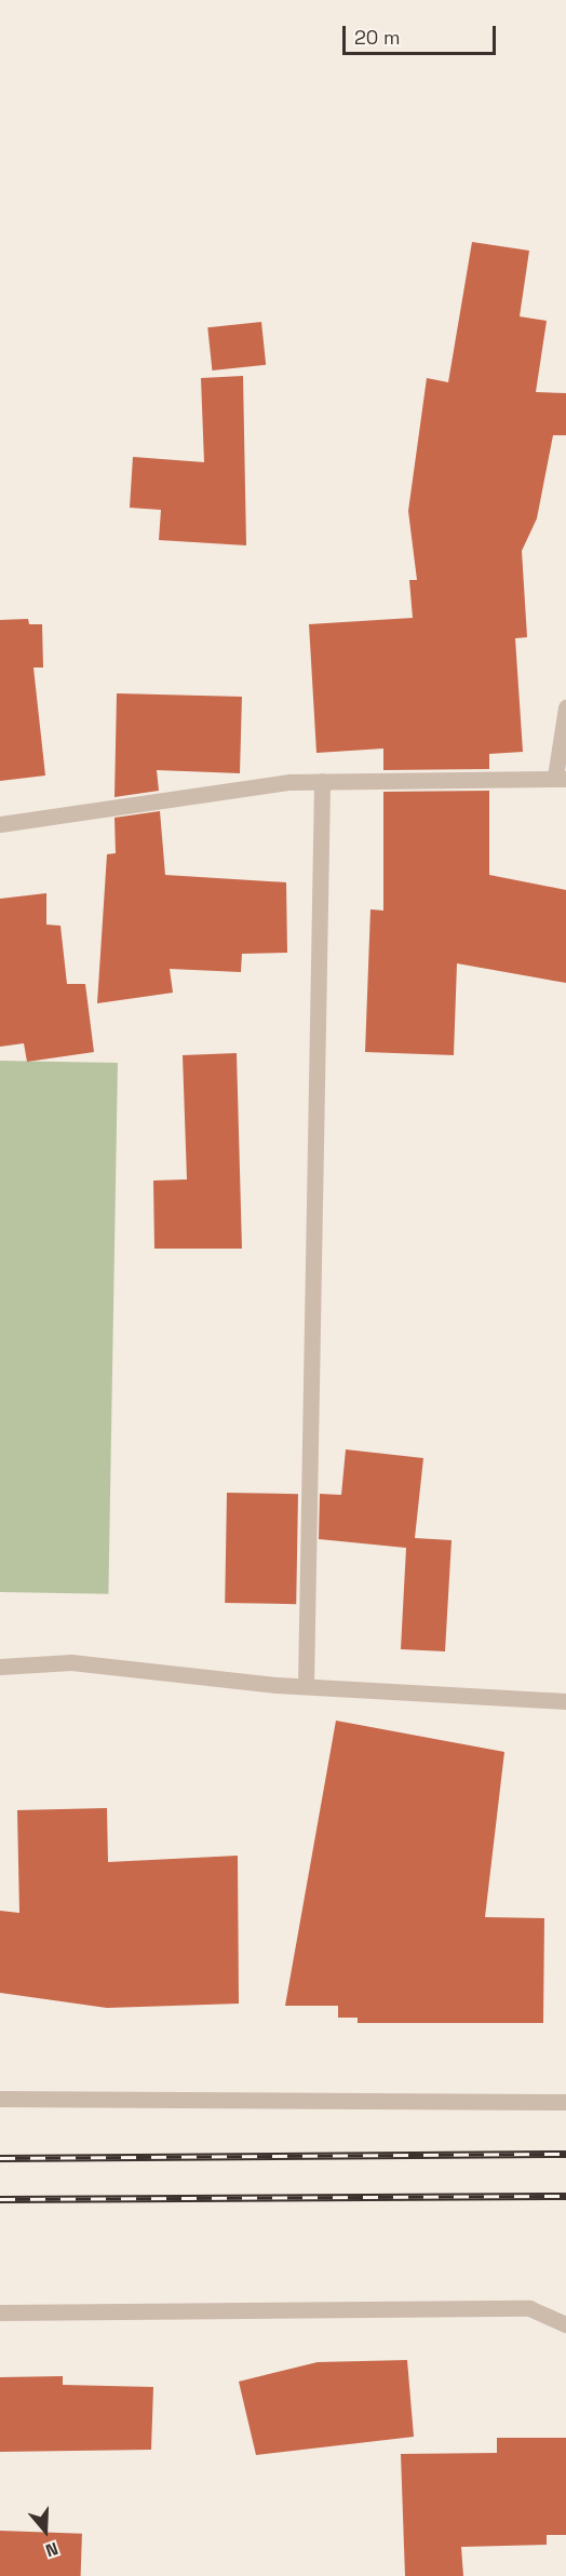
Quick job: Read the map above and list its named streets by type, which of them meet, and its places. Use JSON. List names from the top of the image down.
{
  "scale_bar": "20 m",
  "north": "bottom"
}
